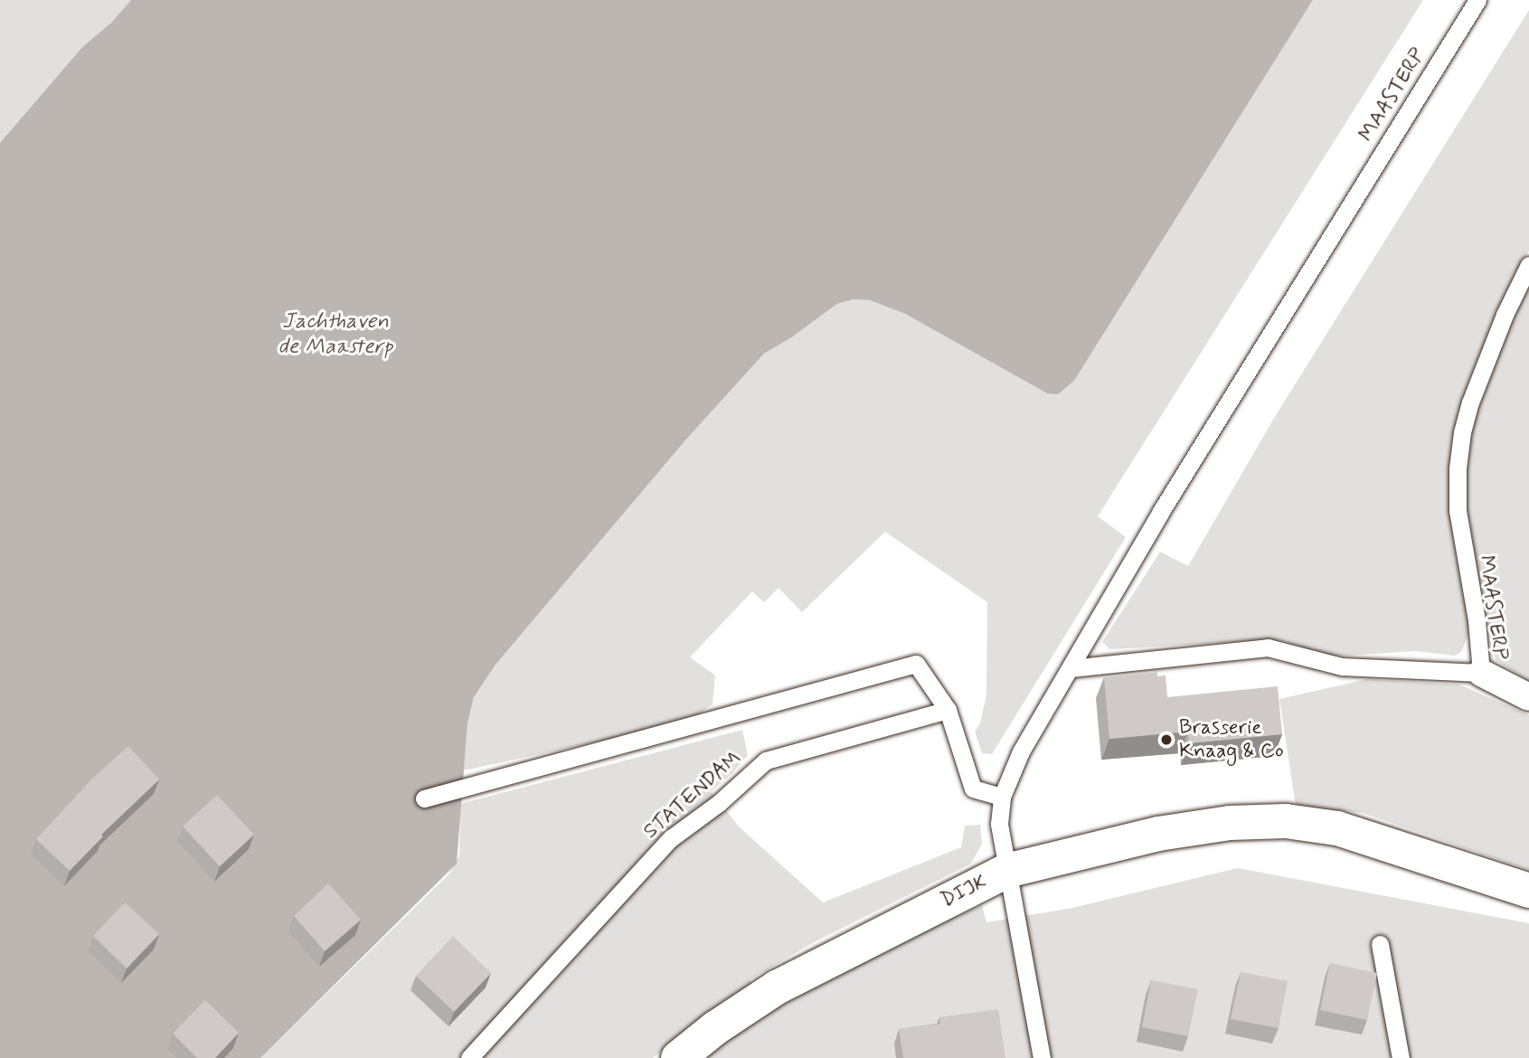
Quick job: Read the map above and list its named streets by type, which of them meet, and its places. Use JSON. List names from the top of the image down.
{
  "streets": {
    "street": ["DIJK"],
    "lane": ["MAASTERP", "STATENDAM"]
  },
  "crossings": [
    ["MAASTERP", "STATENDAM"],
    ["MAASTERP", "DIJK"]
  ],
  "water": ["Jachthaven de Maasterp"],
  "places": ["Brasserie Knaag & Co"]
}
